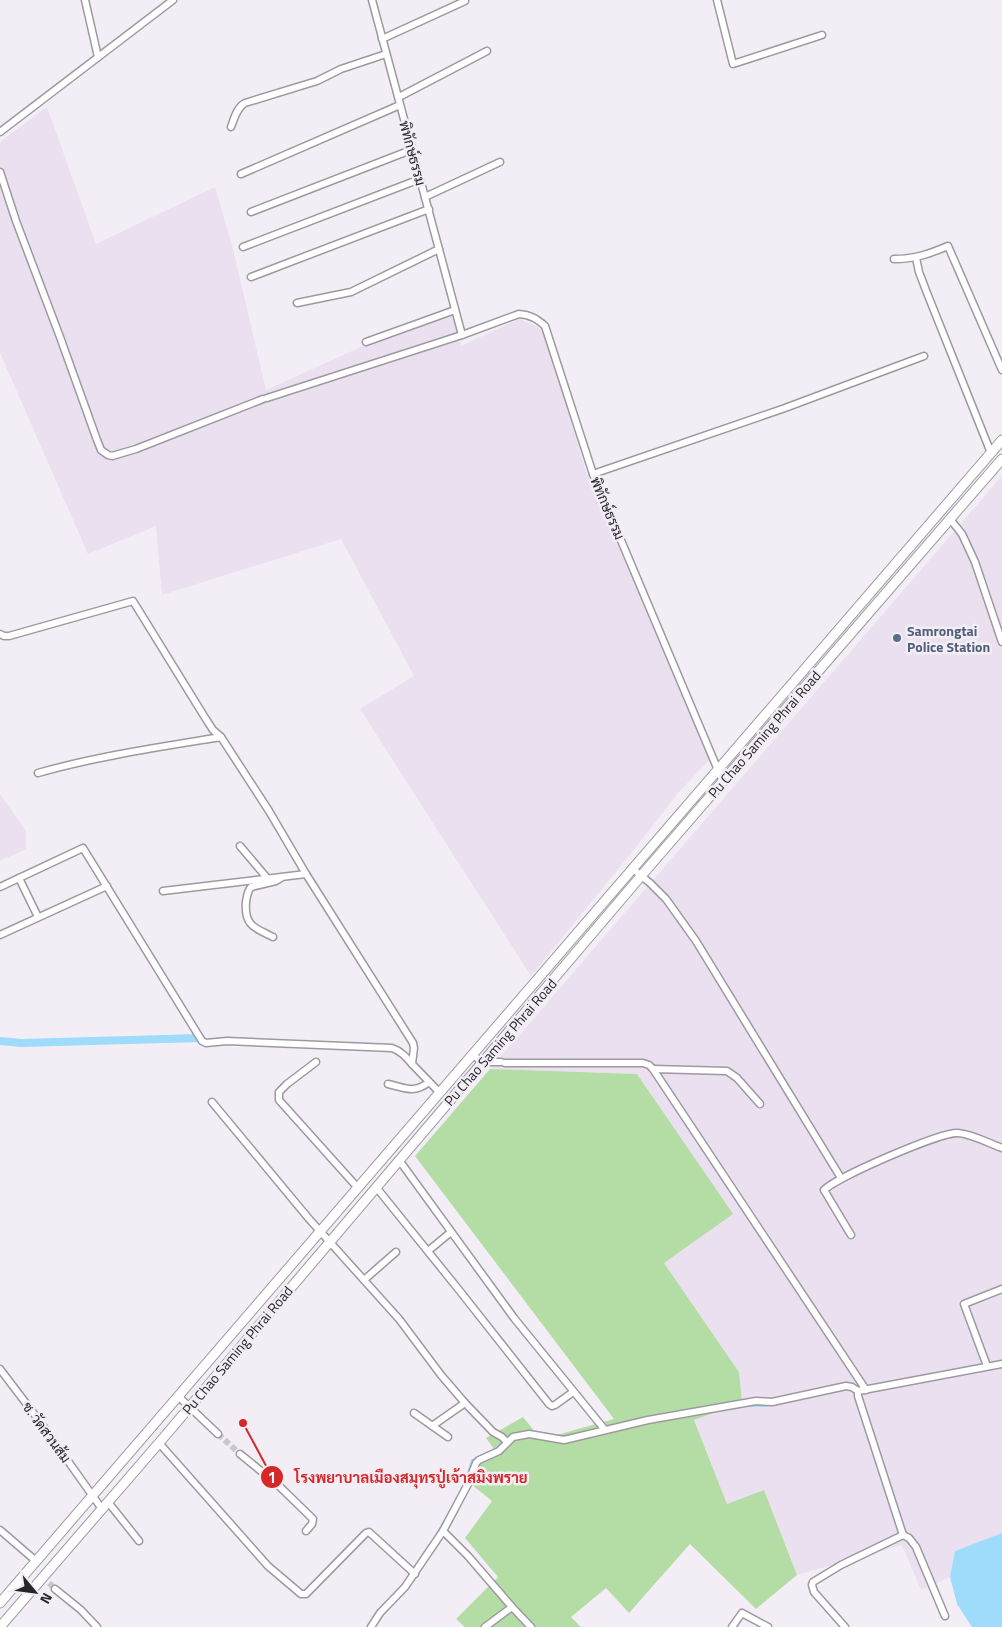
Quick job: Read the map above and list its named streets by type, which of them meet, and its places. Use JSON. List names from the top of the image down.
{
  "streets": {
    "main road": ["Pu Chao Saming Phrai Road"],
    "street": ["พิทักษ์ธรรม", "ซ. วัดสวนส้ม"]
  },
  "crossings": [
    ["พิทักษ์ธรรม", "Pu Chao Saming Phrai Road"],
    ["Pu Chao Saming Phrai Road", "ซ. วัดสวนส้ม"]
  ],
  "places": ["Samrongtai Police Station", "โรงพยาบาลเมืองสมุทรปู่เจ้าสมิงพราย"],
  "north": "bottom right"
}
